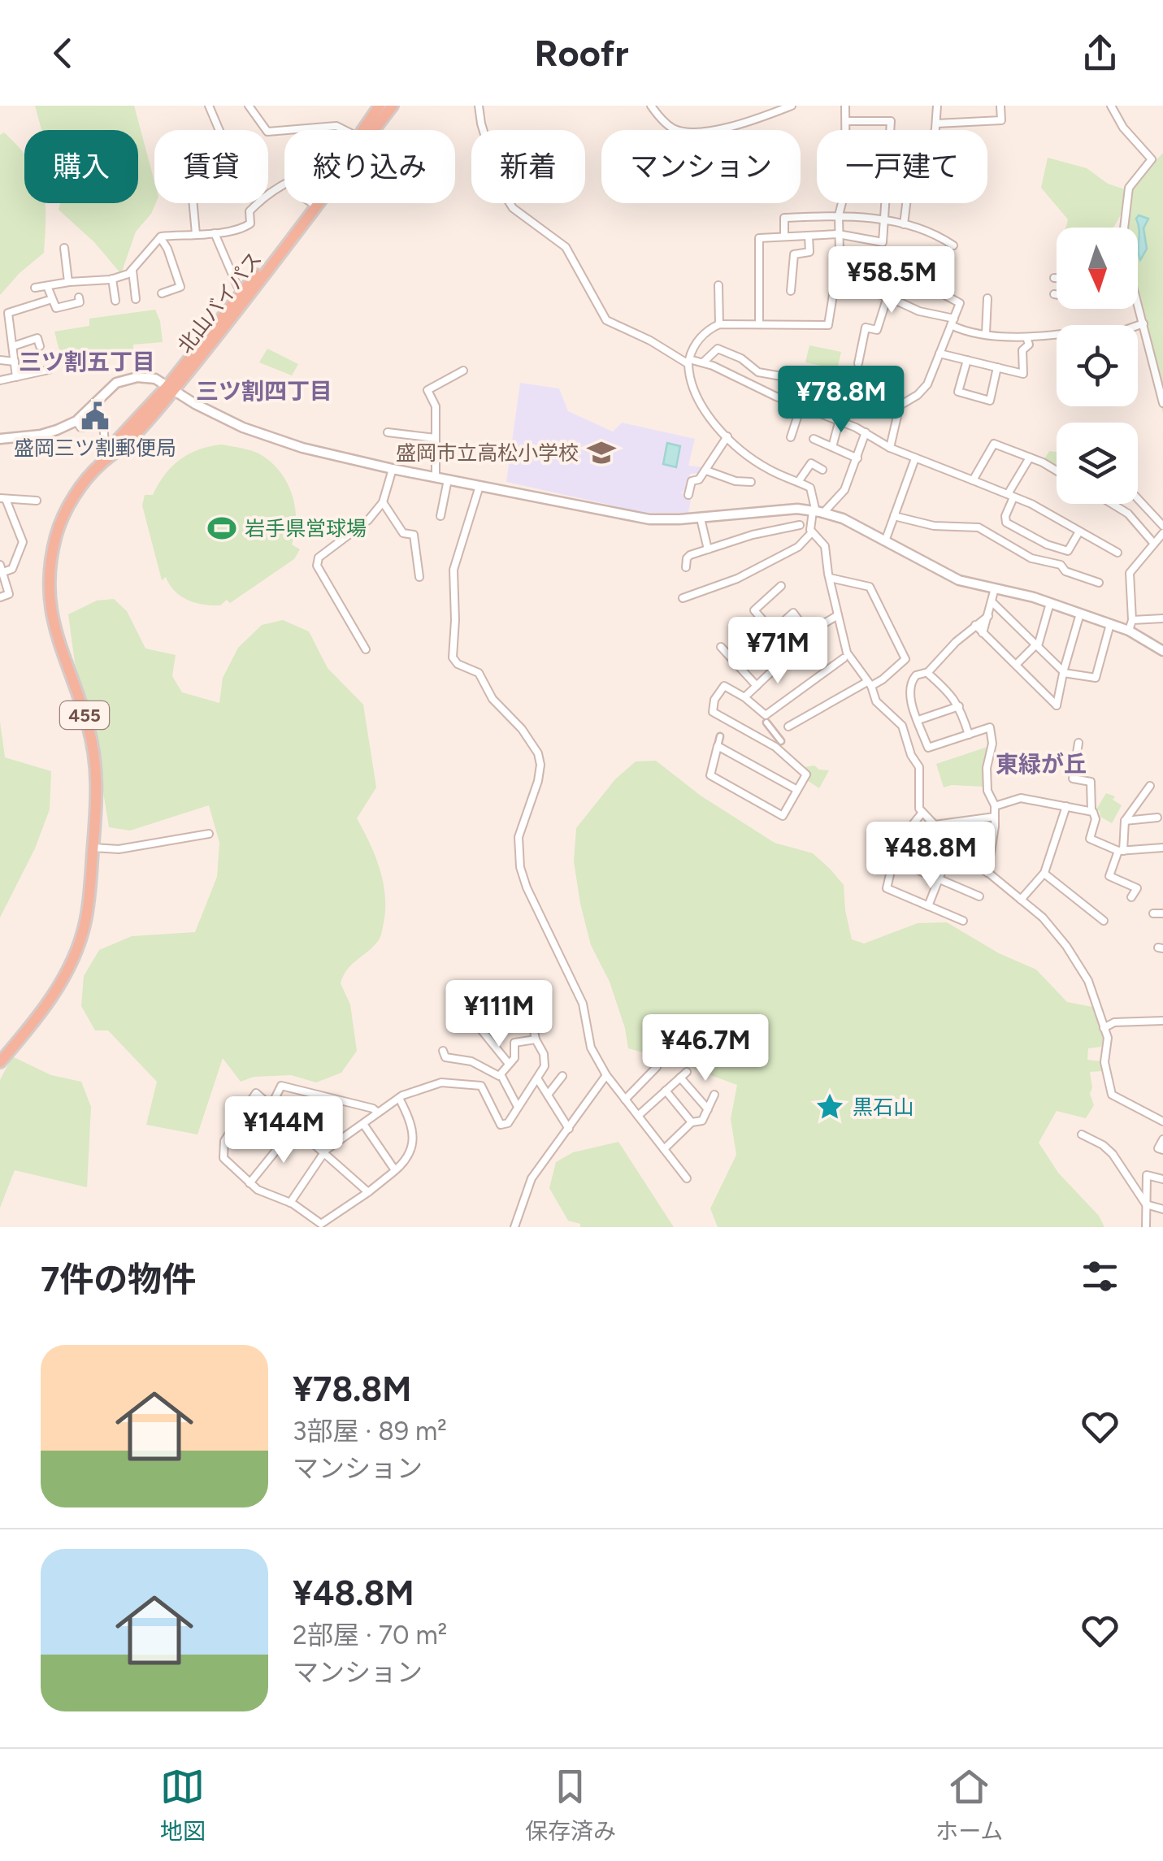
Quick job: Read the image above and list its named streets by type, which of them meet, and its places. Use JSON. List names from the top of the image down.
{
  "streets": {
    "highway": ["北山バイパス", "455"]
  },
  "districts": ["三ツ割五丁目", "三ツ割四丁目", "東緑が丘"],
  "places": {
    "public building": ["盛岡三ツ割郵便局"],
    "school or university": ["盛岡市立高松小学校"],
    "sports": ["岩手県営球場"],
    "place": ["黒石山"]
  },
  "north": "bottom",
  "page": {
    "header": "Roofr",
    "chip": [
      "購入",
      "賃貸",
      "絞り込み",
      "新着",
      "マンション",
      "一戸建て"
    ],
    "price": [
      "¥58.5M",
      "¥78.8M",
      "¥71M",
      "¥48.8M",
      "¥111M",
      "¥46.7M",
      "¥144M"
    ],
    "heading": "7件の物件",
    "list": [
      {
        "name": "¥78.8M",
        "note": "3部屋 · 89 m² · マンション"
      },
      {
        "name": "¥48.8M",
        "note": "2部屋 · 70 m² · マンション"
      }
    ],
    "tabs": ["地図", "保存済み", "ホーム"]
  }
}
